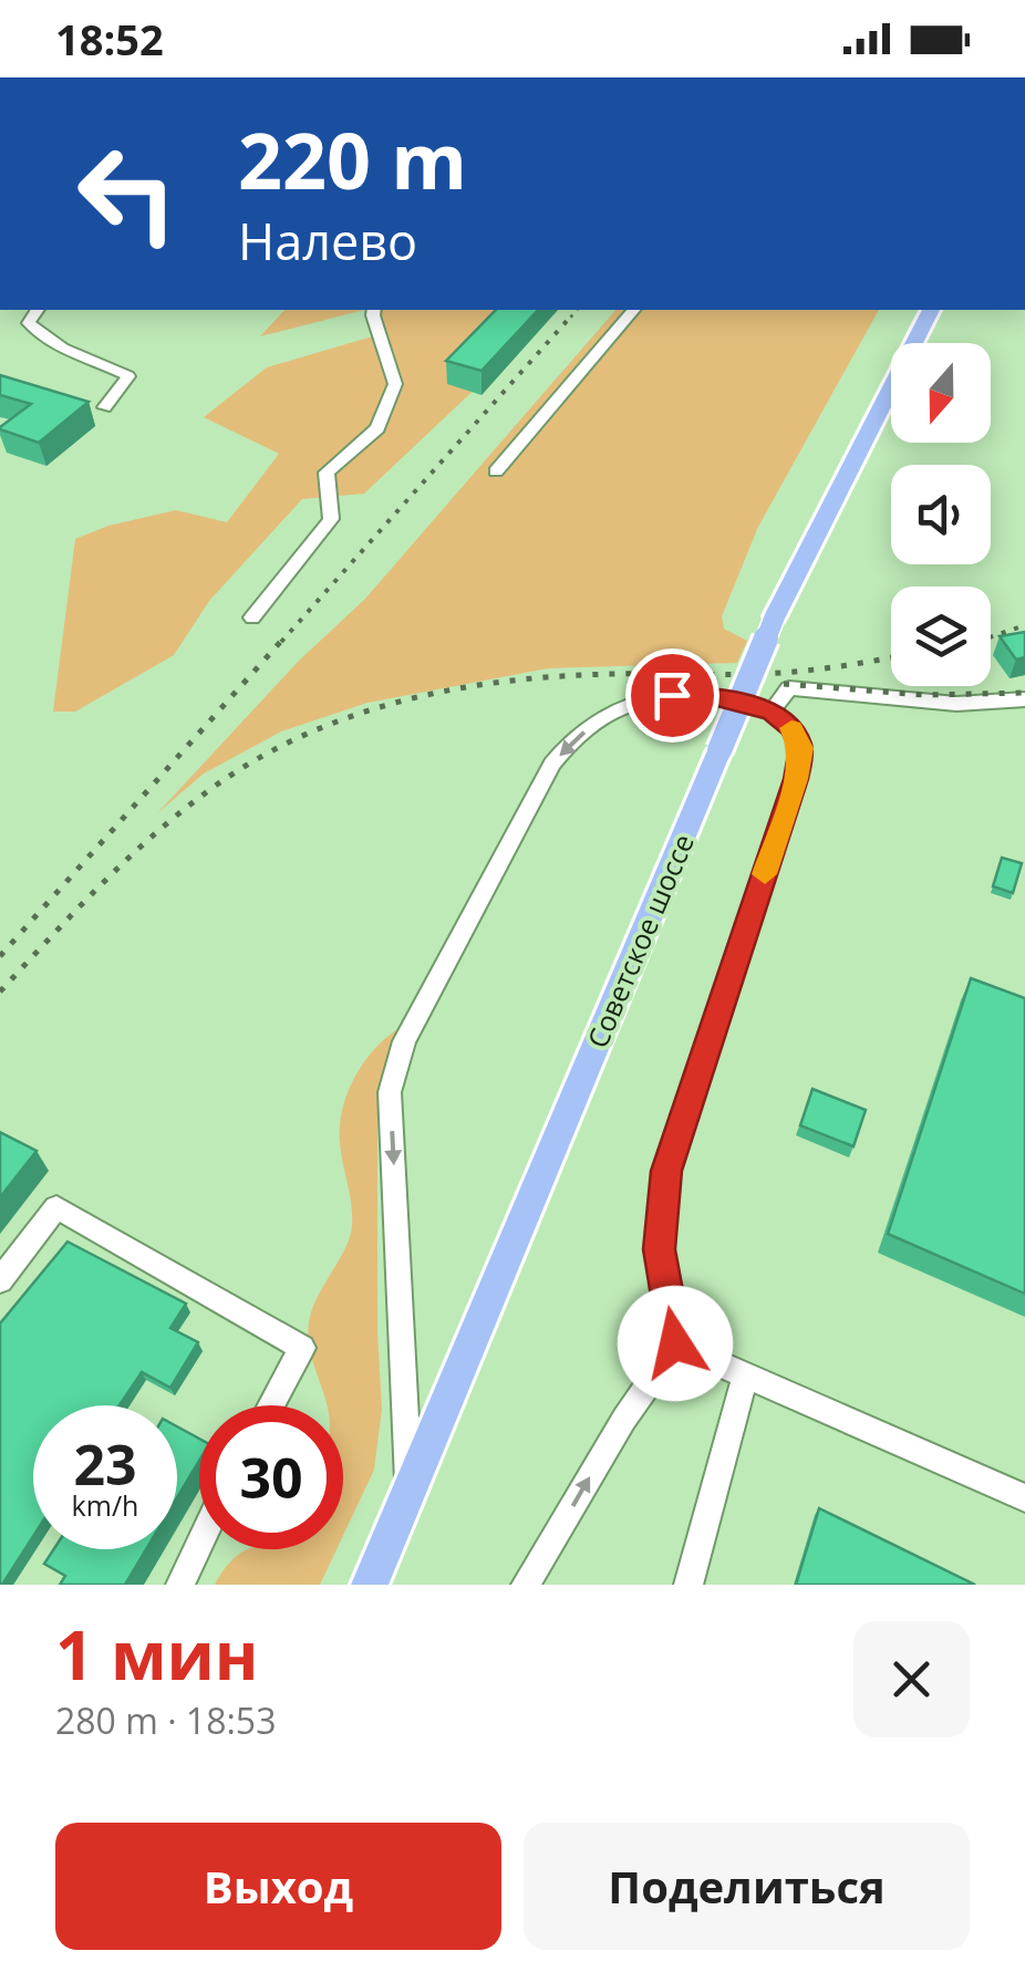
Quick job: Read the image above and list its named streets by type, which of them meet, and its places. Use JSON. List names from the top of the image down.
{
  "streets": {
    "main road": ["Советское шоссе"]
  },
  "north": "bottom",
  "page": {
    "status": "18:52",
    "turn": ["220 m", "Налево"],
    "speed": "23 km/h",
    "limit": "30",
    "heading": ["1 мин", "280 m · 18:53"],
    "buttons": ["Выход", "Поделиться"]
  }
}
